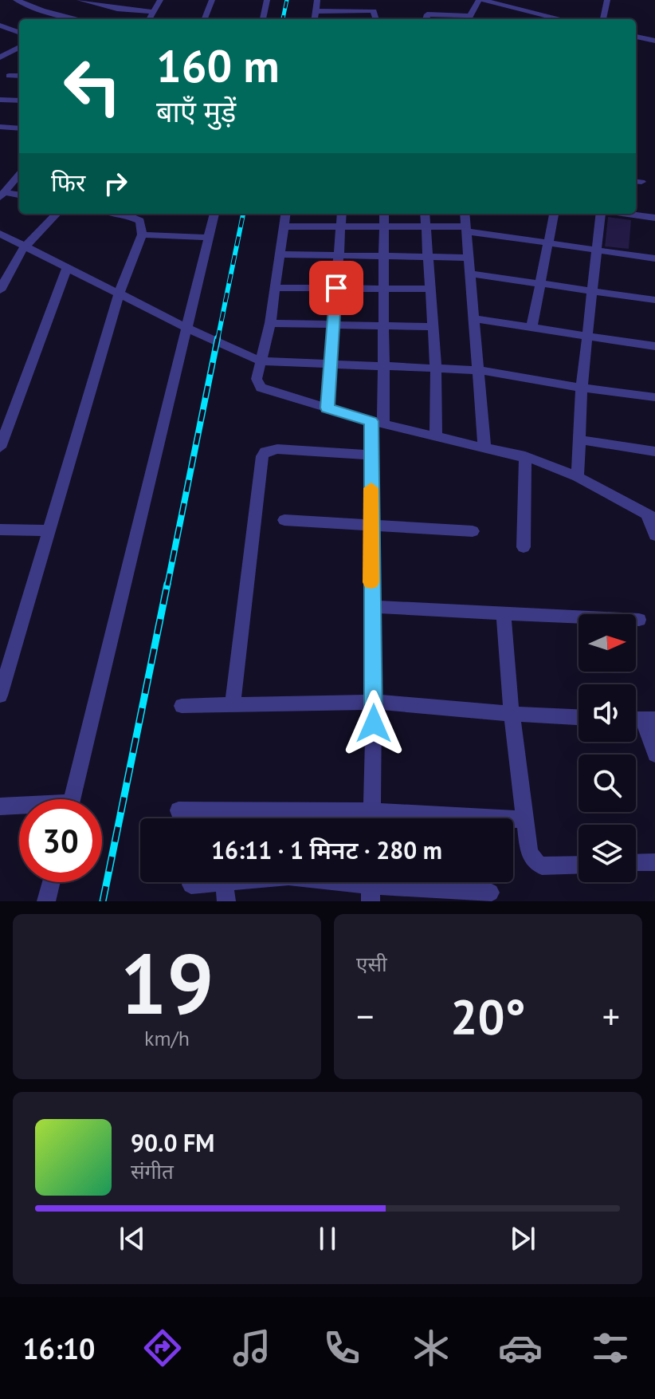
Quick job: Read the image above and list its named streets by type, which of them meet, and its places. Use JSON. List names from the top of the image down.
{
  "north": "right",
  "page": {
    "turn": ["160 m", "बाएँ मुड़ें"],
    "then": "फिर",
    "limit": "30",
    "trip": "16:11 · 1 मिनट · 280 m",
    "tile": [
      ["19", "km/h"],
      "एसी"
    ],
    "heat": ["−", "20°", "+"],
    "song": ["90.0 FM", "संगीत"],
    "tabs": "16:10"
  }
}
